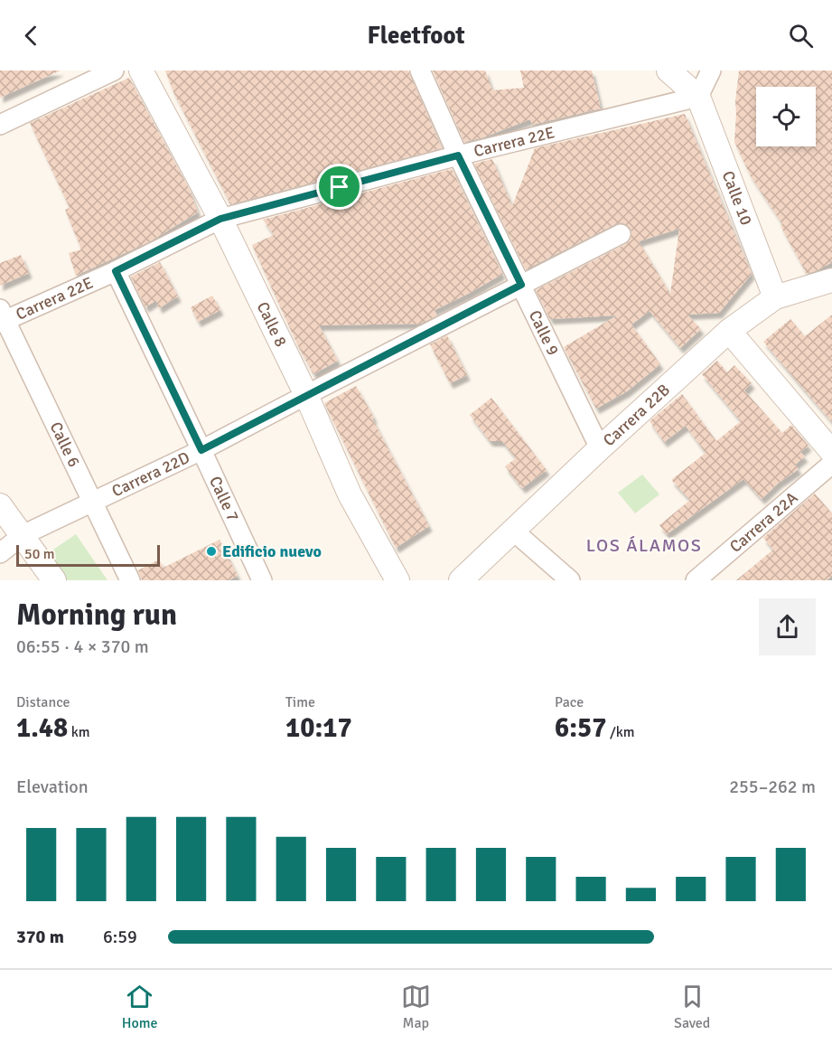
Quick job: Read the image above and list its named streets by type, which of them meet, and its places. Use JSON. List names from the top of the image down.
{
  "streets": {
    "street": [
      "Carrera 22E",
      "Calle 10",
      "Calle 8",
      "Calle 9",
      "Carrera 22B",
      "Calle 6",
      "Carrera 22D",
      "Calle 7",
      "Carrera 22A"
    ]
  },
  "crossings": [
    ["Carrera 22E", "Calle 10"],
    ["Carrera 22E", "Calle 8"],
    ["Carrera 22E", "Calle 9"],
    ["Carrera 22E", "Calle 6"],
    ["Carrera 22E", "Calle 7"],
    ["Calle 10", "Carrera 22B"],
    ["Calle 8", "Carrera 22D"],
    ["Calle 9", "Carrera 22B"],
    ["Calle 9", "Carrera 22D"],
    ["Calle 6", "Carrera 22D"],
    ["Carrera 22D", "Calle 7"]
  ],
  "districts": ["LOS ÁLAMOS"],
  "places": ["Edificio nuevo"],
  "scale_bar": "50 m",
  "page": {
    "header": "Fleetfoot",
    "scale": "50 m",
    "heading": ["Morning run", "06:55 · 4 × 370 m"],
    "stats": [
      ["Distance", "1.48 km"],
      ["Time", "10:17"],
      ["Pace", "6:57 /km"]
    ],
    "chart": ["Elevation", "255–262 m"],
    "list": [
      {
        "name": "370 m",
        "note": "6:59"
      }
    ],
    "tabs": ["Home", "Map", "Saved"]
  }
}
